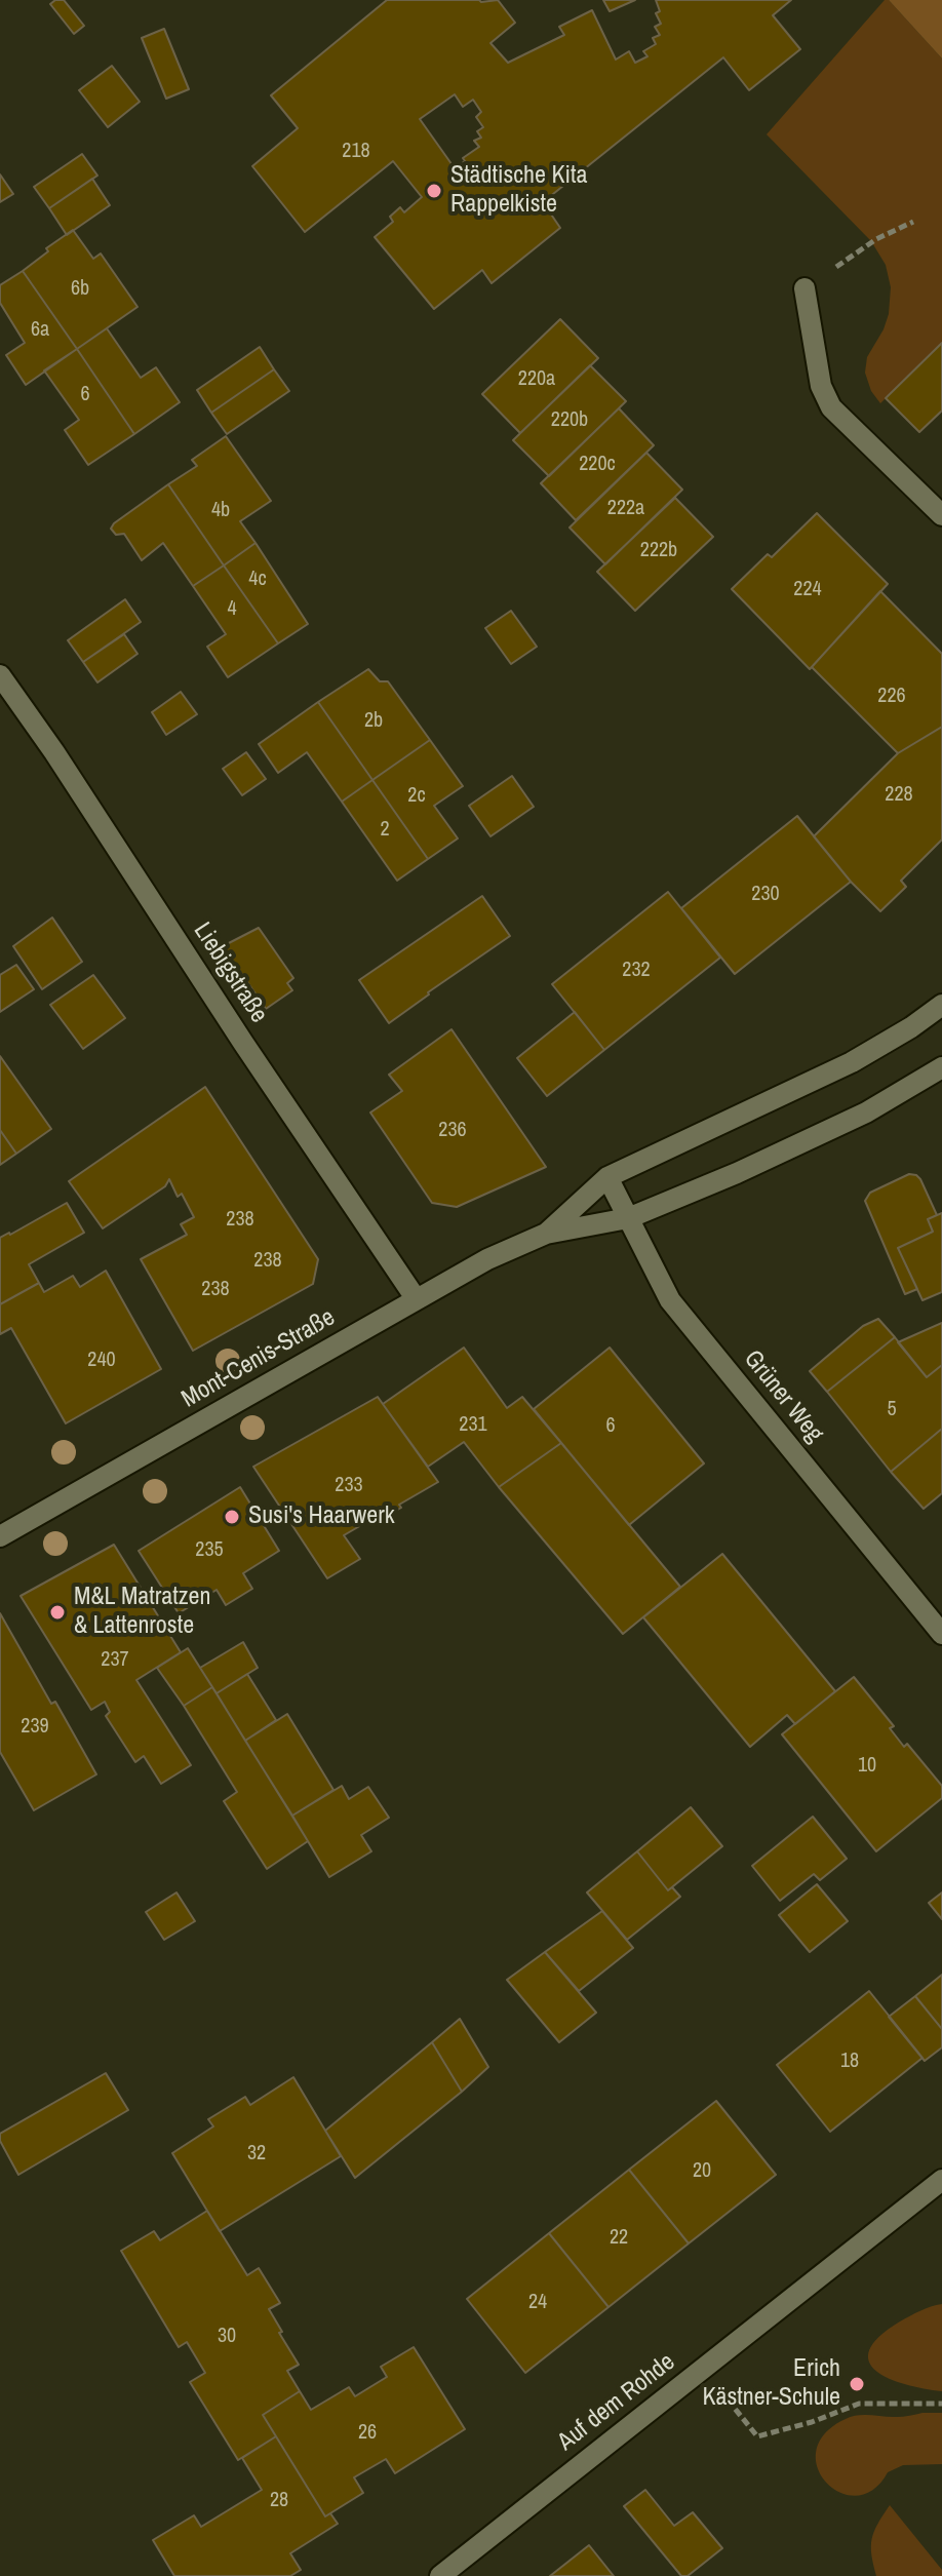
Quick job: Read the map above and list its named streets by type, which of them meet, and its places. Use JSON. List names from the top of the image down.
{
  "streets": {
    "street": [
      "Liebigstraße",
      "Mont-Cenis-Straße",
      "Grüner Weg",
      "Auf dem Rohde"
    ]
  },
  "crossings": [
    ["Liebigstraße", "Mont-Cenis-Straße"],
    ["Mont-Cenis-Straße", "Grüner Weg"]
  ],
  "places": [
    "Städtische Kita Rappelkiste",
    "Susi's Haarwerk",
    "M&L Matratzen & Lattenroste",
    "Erich Kästner-Schule"
  ],
  "house_numbers": [
    "218",
    "6b",
    "6a",
    "220a",
    "6",
    "220b",
    "220c",
    "222a",
    "4b",
    "222b",
    "4c",
    "224",
    "4",
    "226",
    "2b",
    "228",
    "2c",
    "2",
    "230",
    "232",
    "236",
    "238",
    "238",
    "238",
    "240",
    "5",
    "231",
    "6",
    "233",
    "235",
    "237",
    "239",
    "10",
    "18",
    "32",
    "20",
    "22",
    "24",
    "30",
    "26",
    "28"
  ]
}
